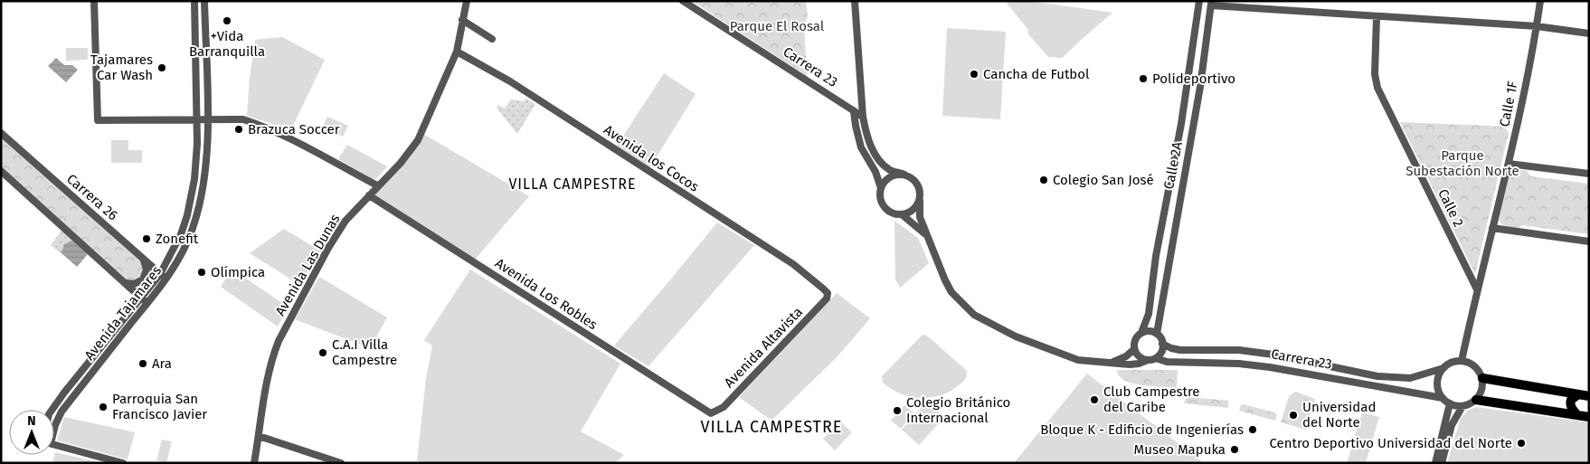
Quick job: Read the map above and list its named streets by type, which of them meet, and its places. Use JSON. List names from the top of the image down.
{
  "streets": {
    "street": [
      "Carrera 23",
      "Calle 1F",
      "Avenida los Cocos",
      "Calle 2A",
      "Carrera 26",
      "Calle 2",
      "Avenida Las Dunas",
      "Avenida Los Robles",
      "Avenida Tajamares",
      "Avenida Altavista"
    ]
  },
  "crossings": [
    ["Carrera 23", "Calle 2A"],
    ["Calle 1F", "Calle 2"],
    ["Avenida los Cocos", "Avenida Las Dunas"],
    ["Avenida los Cocos", "Avenida Altavista"],
    ["Carrera 26", "Avenida Tajamares"],
    ["Avenida Las Dunas", "Avenida Los Robles"],
    ["Avenida Los Robles", "Avenida Altavista"]
  ],
  "districts": ["VILLA CAMPESTRE", "VILLA CAMPESTRE"],
  "parks": ["Parque El Rosal", "Parque Subestación Norte"],
  "places": [
    "+Vida Barranquilla",
    "Tajamares Car Wash",
    "Cancha de Futbol",
    "Polideportivo",
    "Brazuca Soccer",
    "Colegio San José",
    "Zonefit",
    "Olímpica",
    "C.A.I Villa Campestre",
    "Ara",
    "Club Campestre del Caribe",
    "Parroquia San Francisco Javier",
    "Colegio Británico Internacional",
    "Universidad del Norte",
    "Bloque K - Edificio de Ingenierías",
    "Centro Deportivo Universidad del Norte",
    "Museo Mapuka"
  ],
  "north": "top"
}
